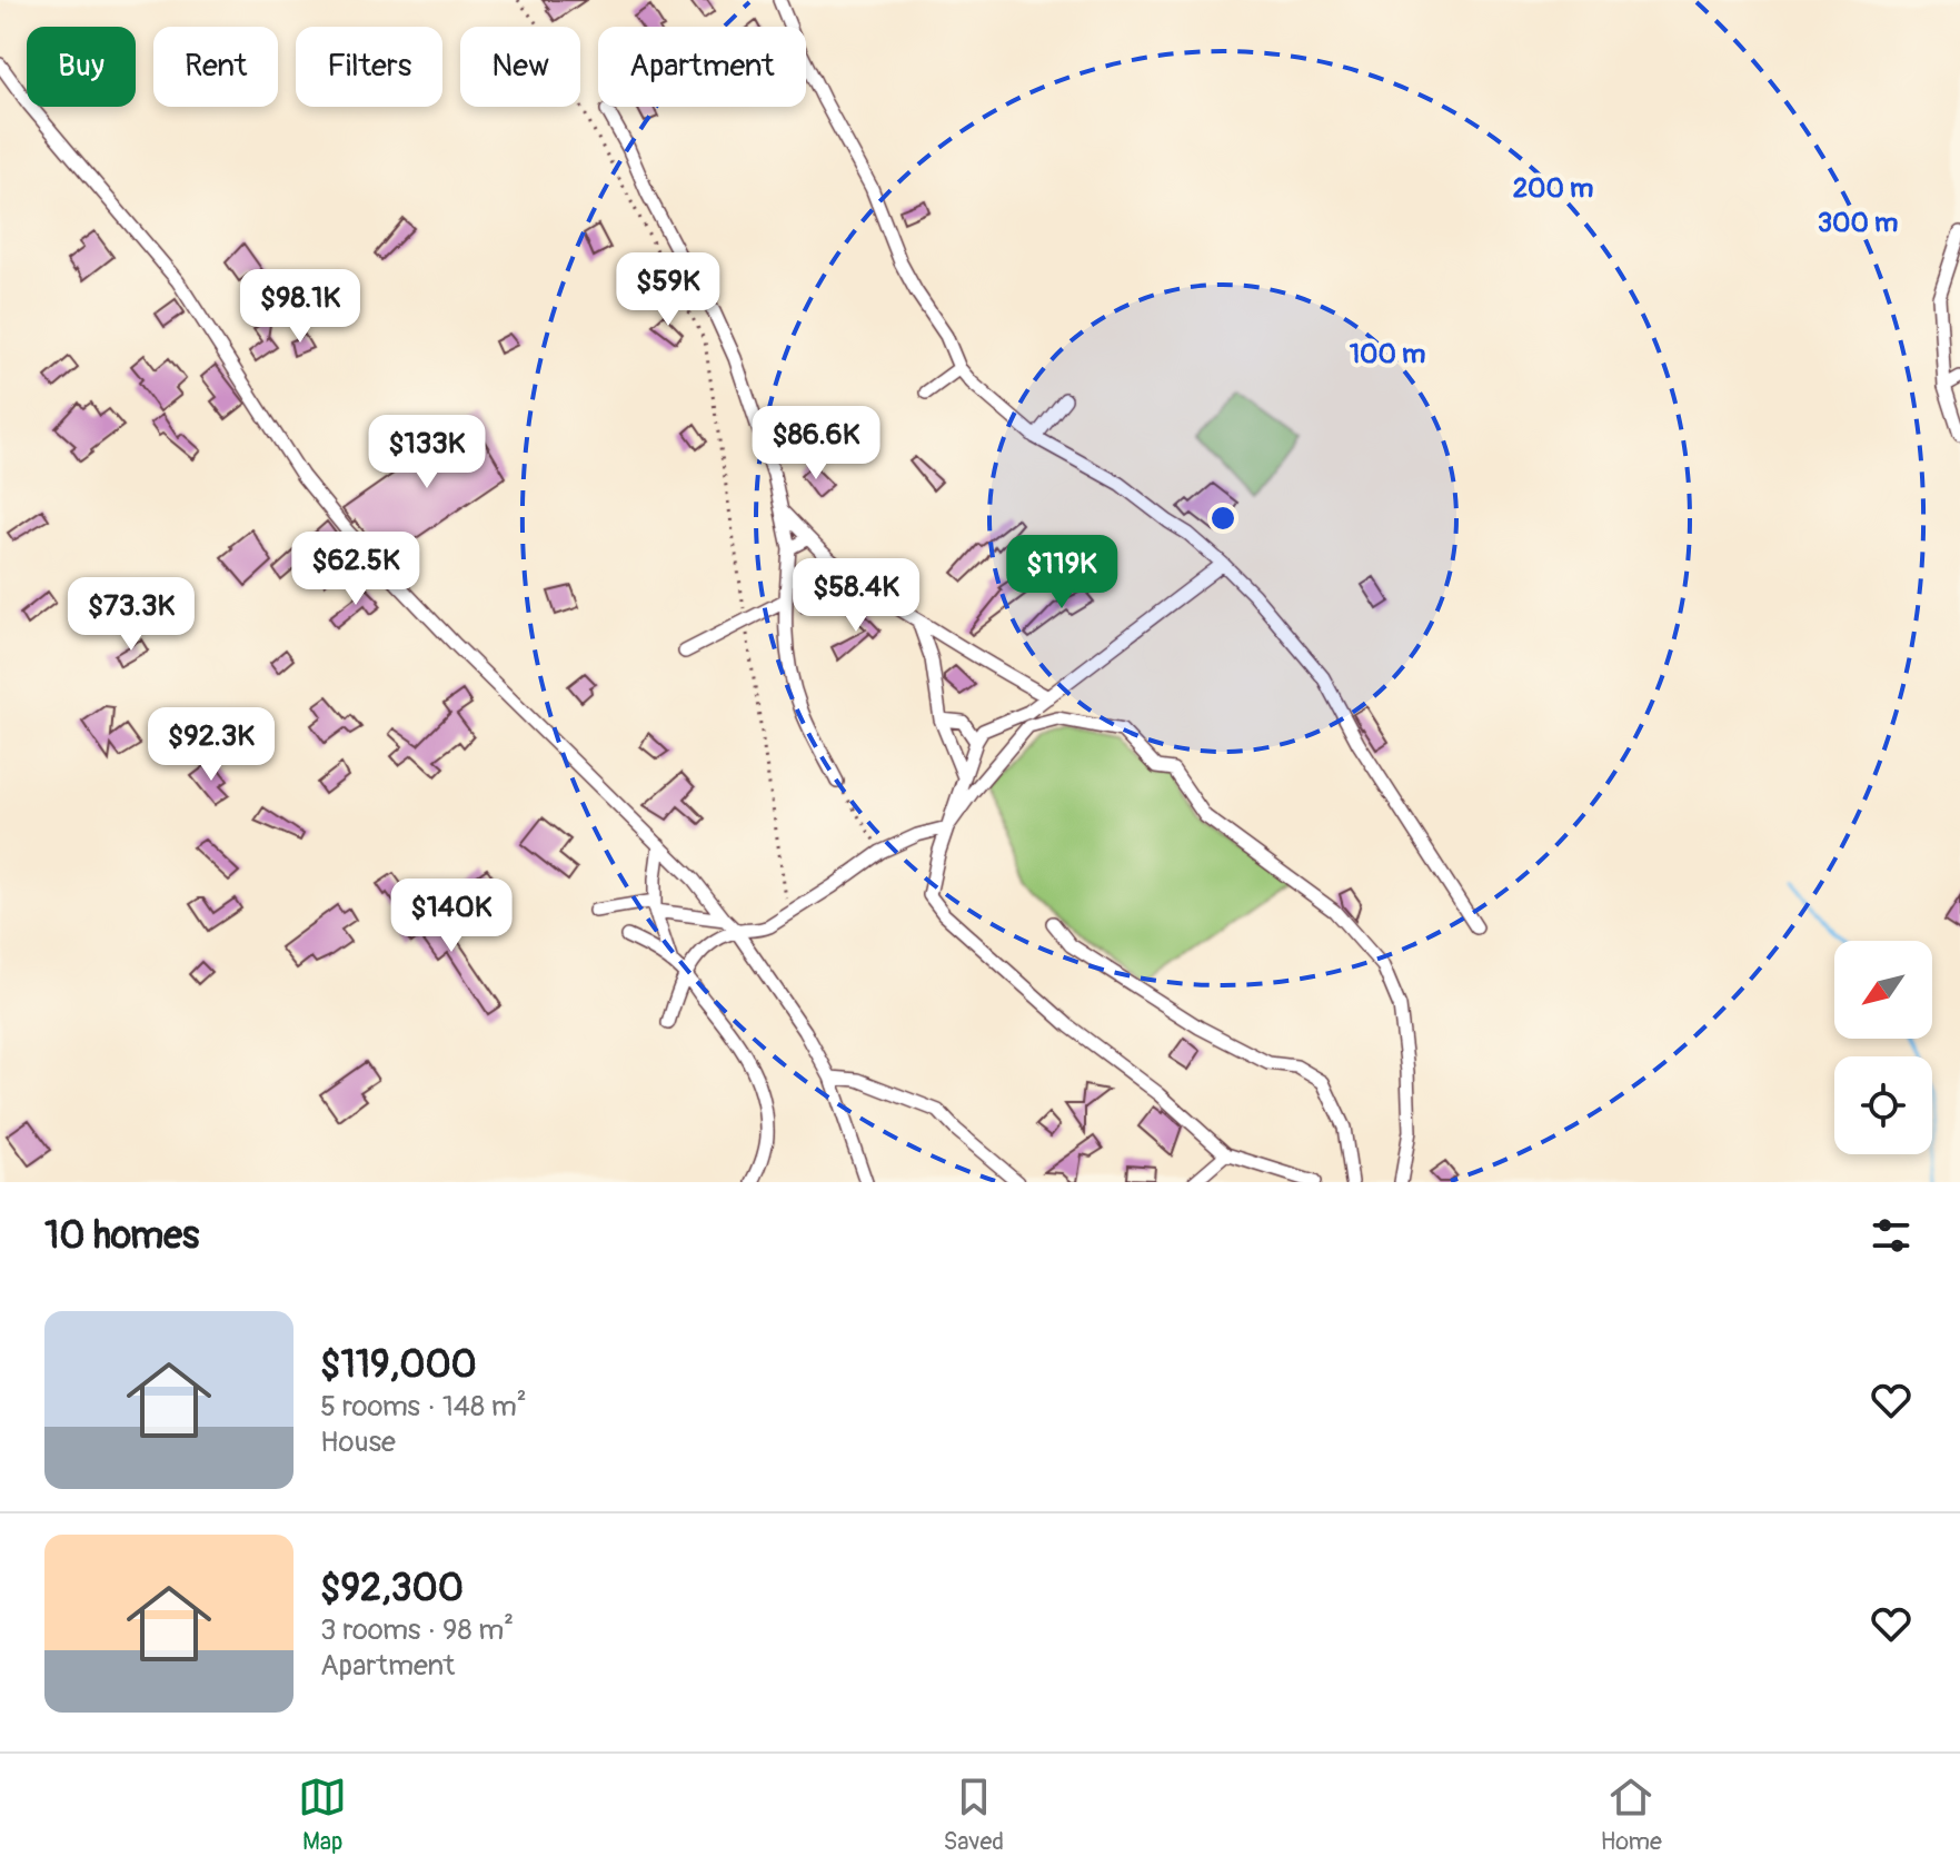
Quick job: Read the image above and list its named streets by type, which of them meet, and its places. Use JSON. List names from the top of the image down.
{
  "north": "bottom left",
  "page": {
    "chip": [
      "Buy",
      "Rent",
      "Filters",
      "New",
      "Apartment"
    ],
    "price": [
      "$59K",
      "$98.1K",
      "$86.6K",
      "$133K",
      "$62.5K",
      "$119K",
      "$58.4K",
      "$73.3K",
      "$92.3K",
      "$140K"
    ],
    "heading": "10 homes",
    "list": [
      {
        "name": "$119,000",
        "note": "5 rooms · 148 m² · House"
      },
      {
        "name": "$92,300",
        "note": "3 rooms · 98 m² · Apartment"
      }
    ],
    "tabs": ["Map", "Saved", "Home"]
  },
  "rings": ["200 m", "300 m", "100 m"]
}
